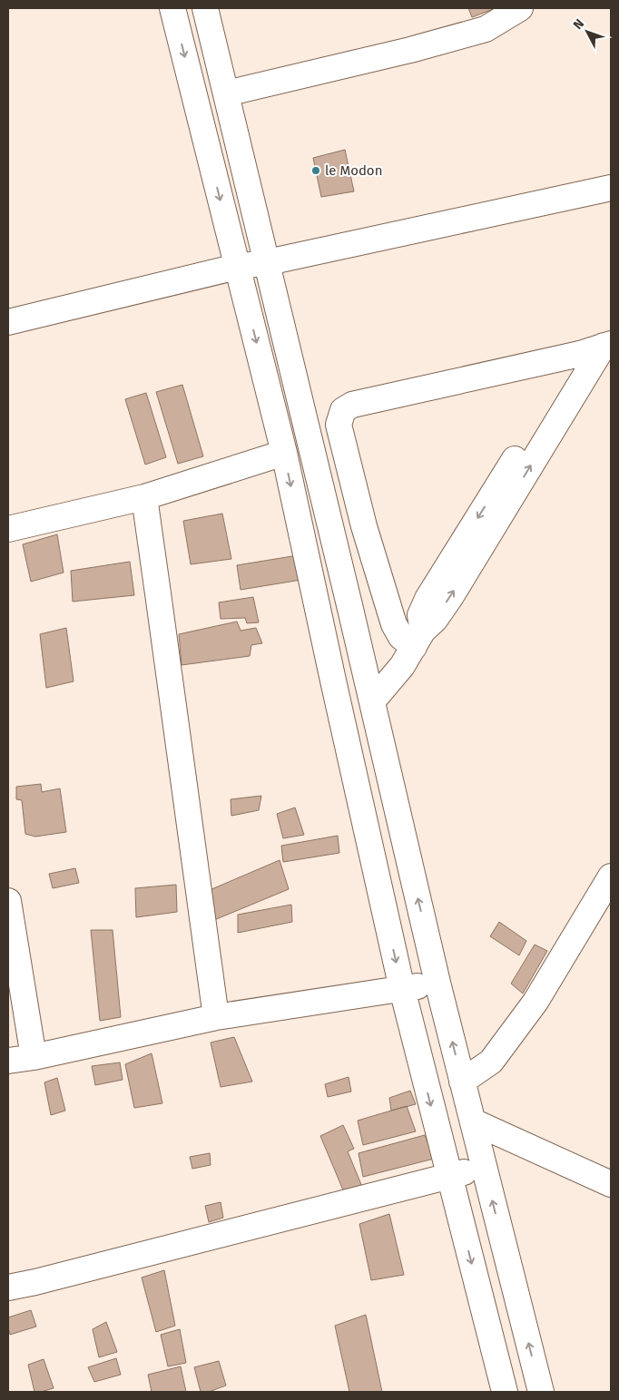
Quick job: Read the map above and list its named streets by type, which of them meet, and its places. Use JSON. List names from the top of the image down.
{
  "places": ["le Modon"],
  "north": "top left"
}
